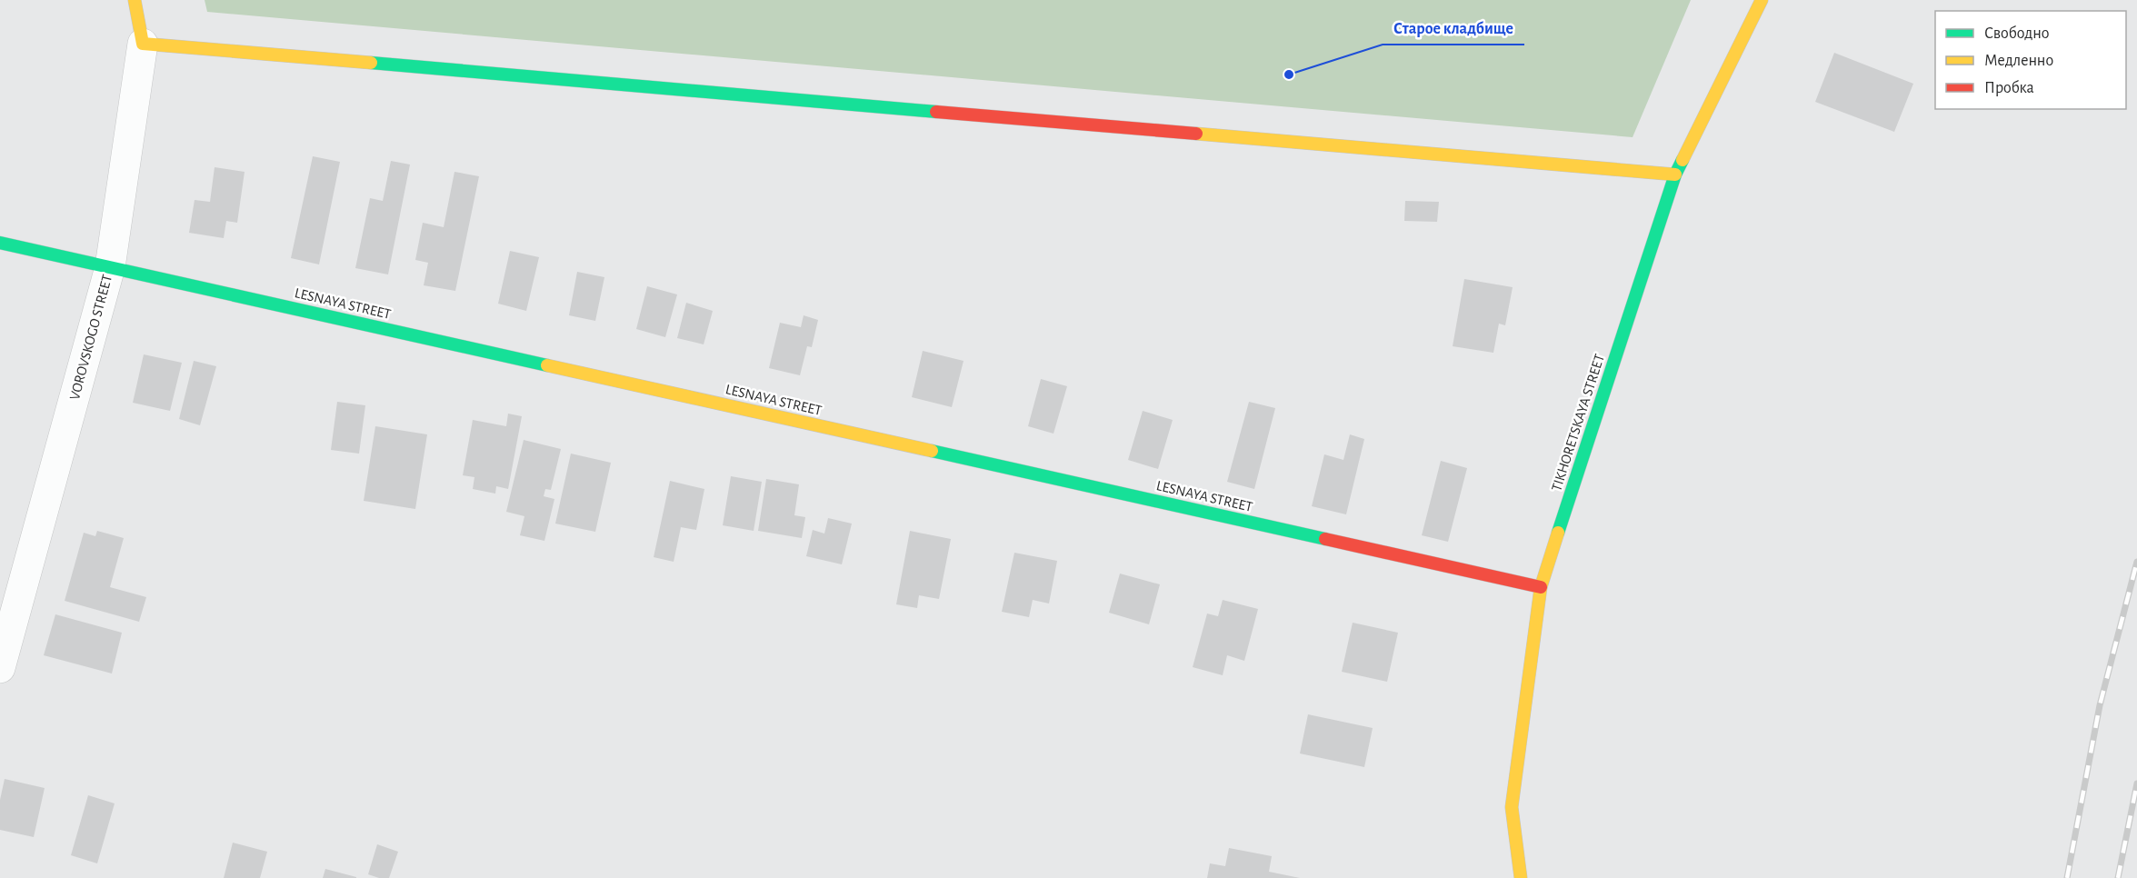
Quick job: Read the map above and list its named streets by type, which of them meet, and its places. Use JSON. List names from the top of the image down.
{
  "streets": {
    "street": ["LESNAYA STREET", "VOROVSKOGO STREET", "TIKHORETSKAYA STREET"]
  },
  "crossings": [
    ["LESNAYA STREET", "VOROVSKOGO STREET"],
    ["LESNAYA STREET", "TIKHORETSKAYA STREET"]
  ],
  "places": ["Старое кладбище"],
  "legend": ["Свободно", "Медленно", "Пробка"]
}
